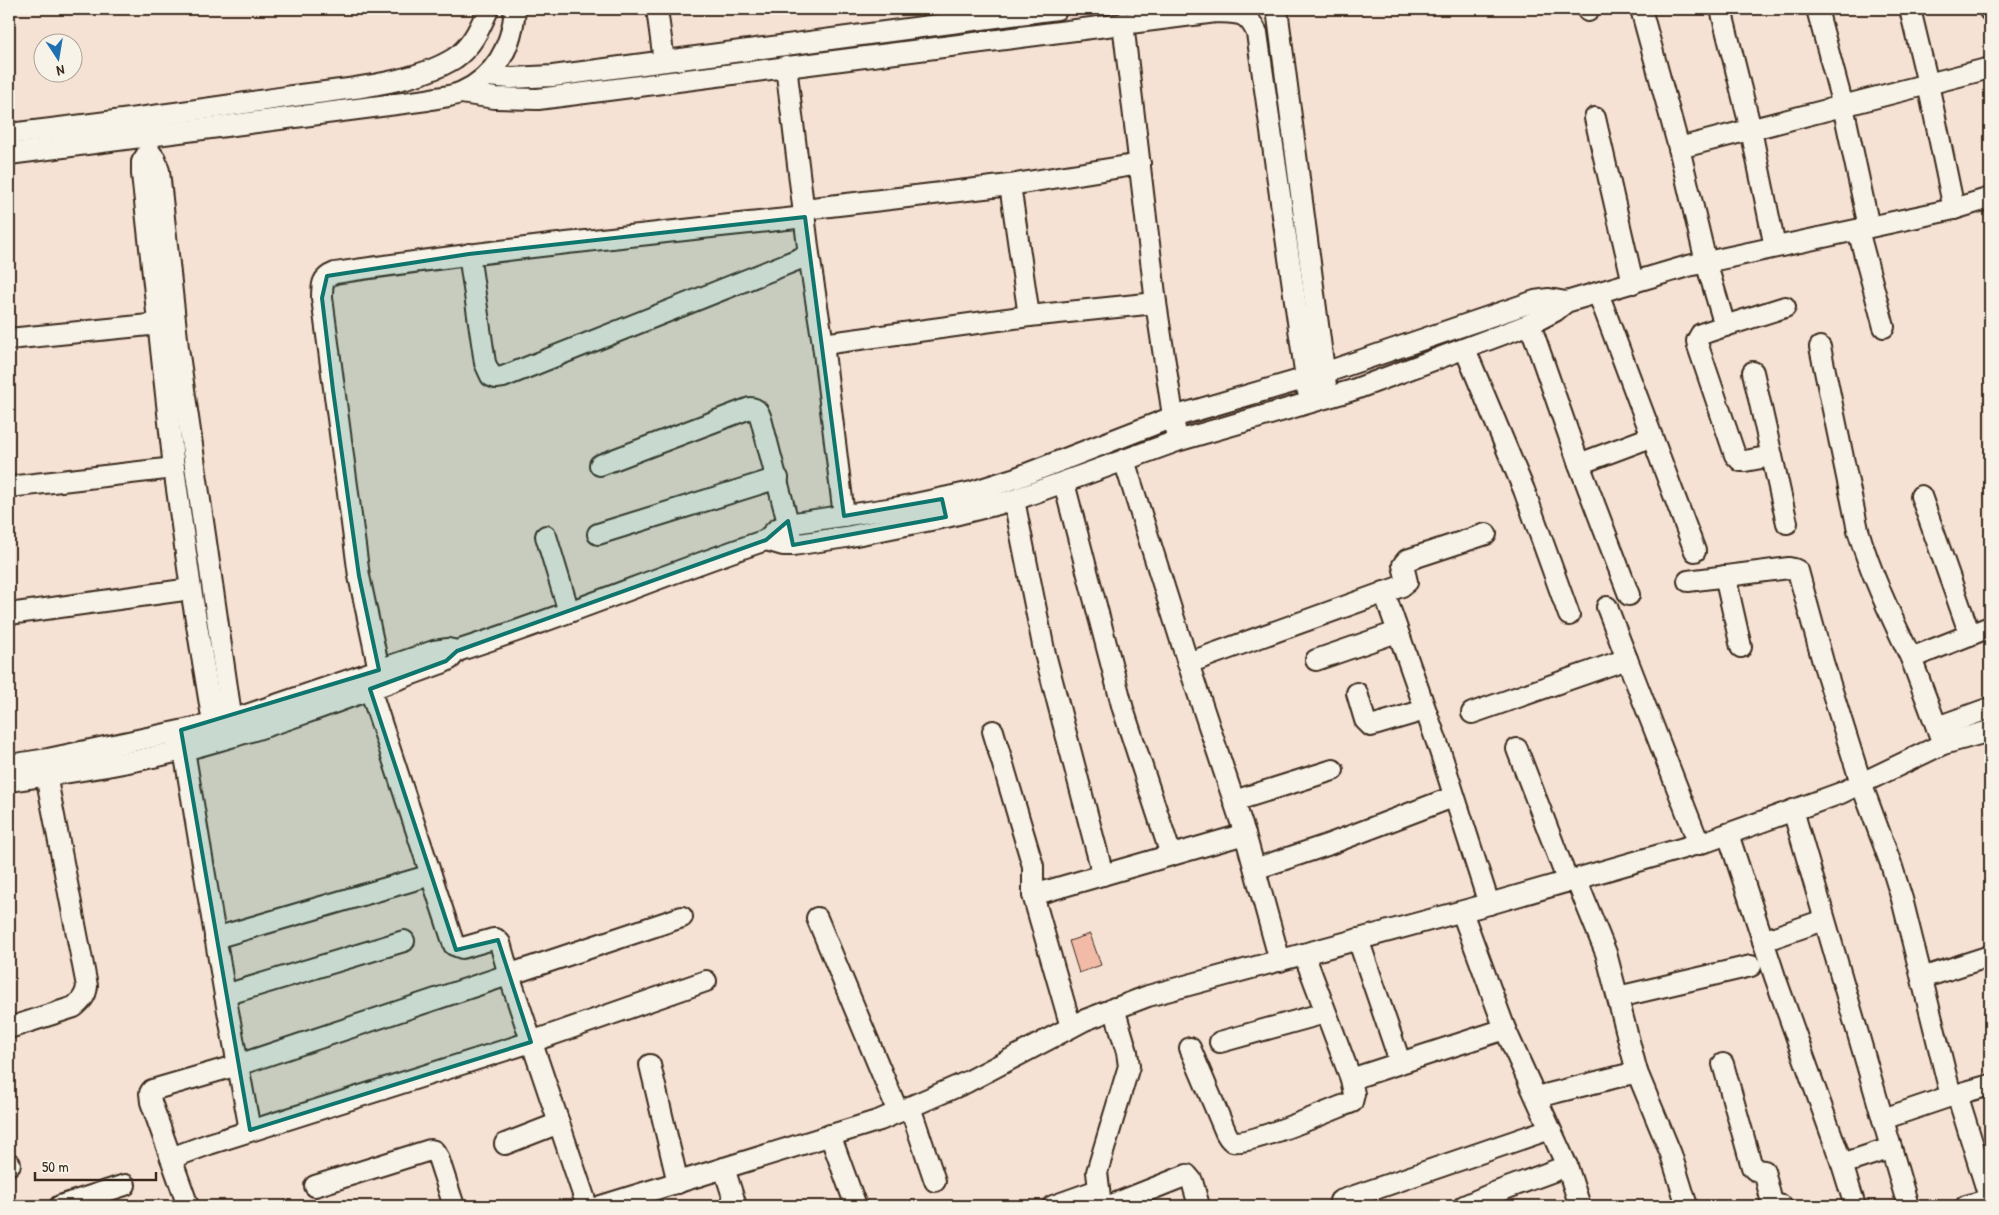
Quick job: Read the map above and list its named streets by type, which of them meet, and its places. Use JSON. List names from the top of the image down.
{
  "scale_bar": "50 m",
  "north": "bottom"
}
